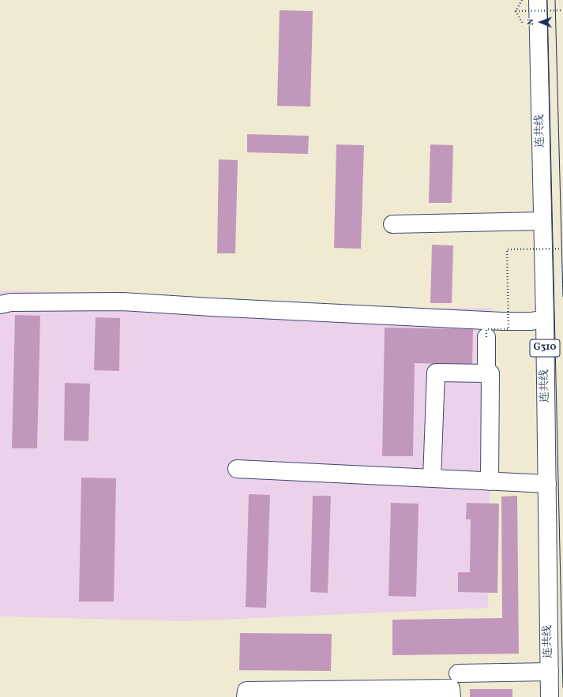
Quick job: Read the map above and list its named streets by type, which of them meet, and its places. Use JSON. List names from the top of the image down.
{
  "streets": {
    "main road": ["连共线", "G310"]
  },
  "north": "left"
}
